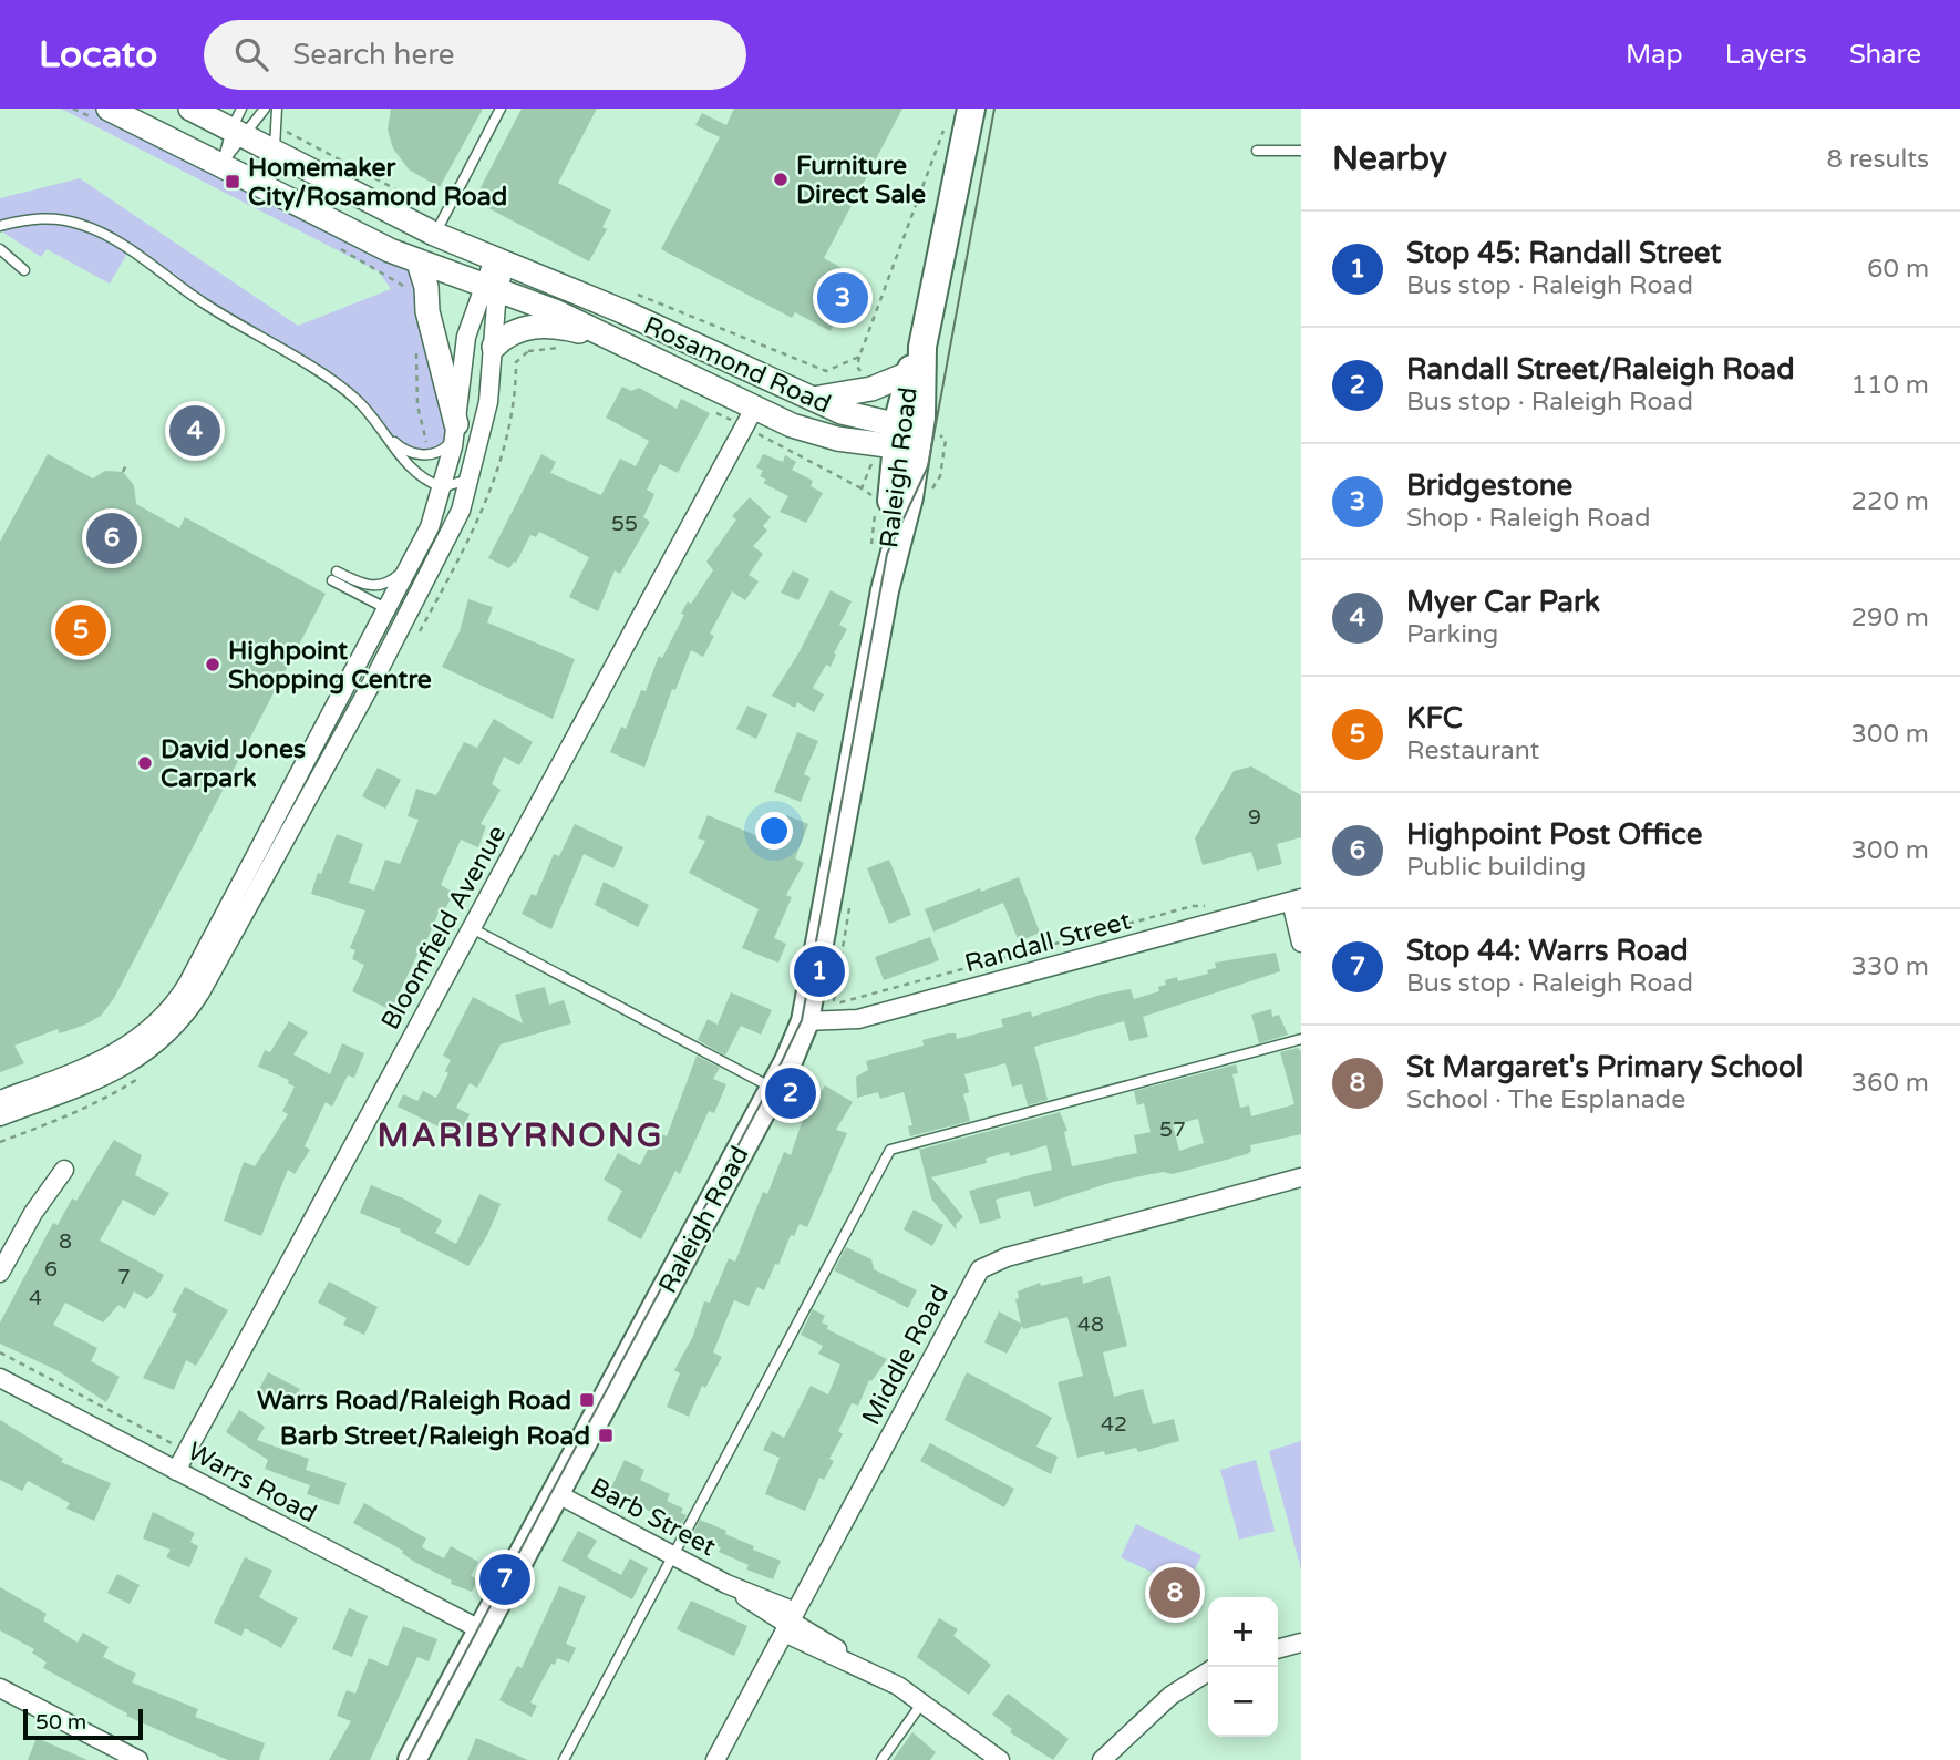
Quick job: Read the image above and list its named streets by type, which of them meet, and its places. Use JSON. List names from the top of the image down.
{
  "streets": {
    "main road": ["Raleigh Road"],
    "street": [
      "Rosamond Road",
      "Bloomfield Avenue",
      "Randall Street",
      "Middle Road",
      "Warrs Road",
      "Barb Street"
    ]
  },
  "crossings": [
    ["Rosamond Road", "Raleigh Road"],
    ["Rosamond Road", "Bloomfield Avenue"],
    ["Raleigh Road", "Randall Street"],
    ["Raleigh Road", "Warrs Road"],
    ["Raleigh Road", "Barb Street"],
    ["Bloomfield Avenue", "Warrs Road"],
    ["Middle Road", "Barb Street"]
  ],
  "districts": ["MARIBYRNONG"],
  "places": {
    "other": ["Furniture Direct Sale", "Highpoint Shopping Centre", "David Jones Carpark"],
    "transit": ["Homemaker City/Rosamond Road", "Warrs Road/Raleigh Road", "Barb Street/Raleigh Road"]
  },
  "house_numbers": [
    "55",
    "9",
    "57",
    "8",
    "6",
    "7",
    "4",
    "48",
    "42"
  ],
  "scale_bar": "50 m",
  "page": {
    "header": "Locato",
    "search": "Search here",
    "nav": ["Map", "Layers", "Share"],
    "heading": ["Nearby", "8 results"],
    "list": [
      {
        "mark": "1",
        "name": "Stop 45: Randall Street",
        "note": "Bus stop · Raleigh Road",
        "value": "60 m"
      },
      {
        "mark": "2",
        "name": "Randall Street/Raleigh Road",
        "note": "Bus stop · Raleigh Road",
        "value": "110 m"
      },
      {
        "mark": "3",
        "name": "Bridgestone",
        "note": "Shop · Raleigh Road",
        "value": "220 m"
      },
      {
        "mark": "4",
        "name": "Myer Car Park",
        "note": "Parking",
        "value": "290 m"
      },
      {
        "mark": "5",
        "name": "KFC",
        "note": "Restaurant",
        "value": "300 m"
      },
      {
        "mark": "6",
        "name": "Highpoint Post Office",
        "note": "Public building",
        "value": "300 m"
      },
      {
        "mark": "7",
        "name": "Stop 44: Warrs Road",
        "note": "Bus stop · Raleigh Road",
        "value": "330 m"
      },
      {
        "mark": "8",
        "name": "St Margaret's Primary School",
        "note": "School · The Esplanade",
        "value": "360 m"
      }
    ],
    "pins": [
      "3",
      "4",
      "6",
      "5",
      "1",
      "2",
      "7",
      "8"
    ],
    "map_buttons": ["+", "−"],
    "scale": "50 m"
  }
}
